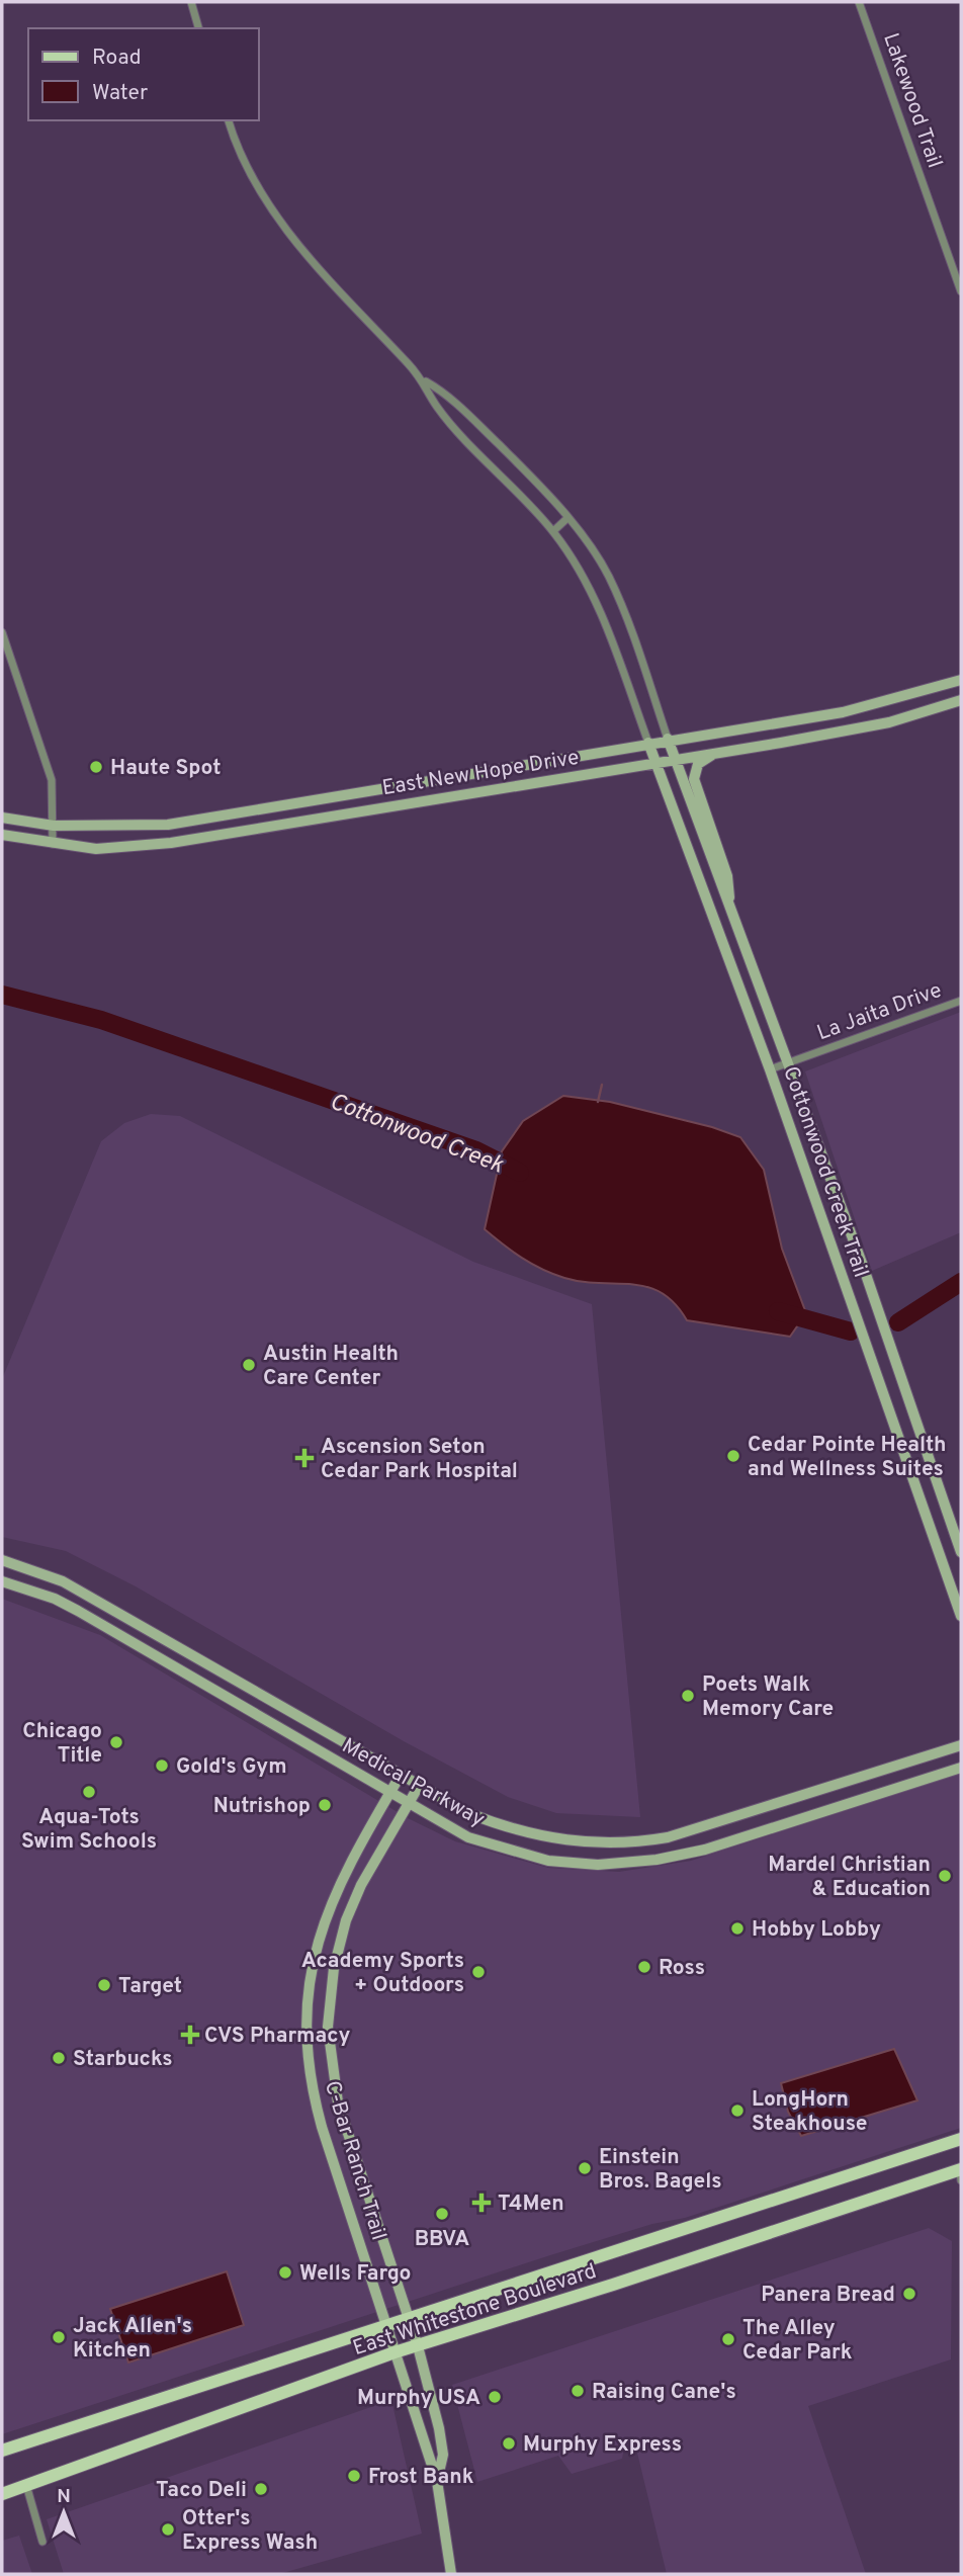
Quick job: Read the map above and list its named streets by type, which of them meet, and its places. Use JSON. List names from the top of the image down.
{
  "streets": {
    "main road": ["East Whitestone Boulevard"],
    "street": [
      "Lakewood Trail",
      "East New Hope Drive",
      "La Jaita Drive",
      "Cottonwood Creek Trail",
      "Medical Parkway",
      "C-Bar Ranch Trail"
    ]
  },
  "crossings": [
    ["East New Hope Drive", "Cottonwood Creek Trail"],
    ["La Jaita Drive", "Cottonwood Creek Trail"],
    ["Medical Parkway", "C-Bar Ranch Trail"],
    ["C-Bar Ranch Trail", "East Whitestone Boulevard"]
  ],
  "water": ["Cottonwood Creek"],
  "places": {
    "other": [
      "Haute Spot",
      "Austin Health Care Center",
      "Cedar Pointe Health and Wellness Suites",
      "Poets Walk Memory Care",
      "Chicago Title",
      "Gold's Gym",
      "Aqua-Tots Swim Schools",
      "Nutrishop",
      "Mardel Christian & Education",
      "Hobby Lobby",
      "Ross",
      "Academy Sports + Outdoors",
      "Target",
      "Starbucks",
      "LongHorn Steakhouse",
      "Einstein Bros. Bagels",
      "BBVA",
      "Wells Fargo",
      "Panera Bread",
      "Jack Allen's Kitchen",
      "The Alley Cedar Park",
      "Raising Cane's",
      "Murphy USA",
      "Murphy Express",
      "Frost Bank",
      "Taco Deli",
      "Otter's Express Wash"
    ],
    "health": ["Ascension Seton Cedar Park Hospital", "CVS Pharmacy", "T4Men"]
  },
  "legend": ["Road", "Water"],
  "north": "top"
}
